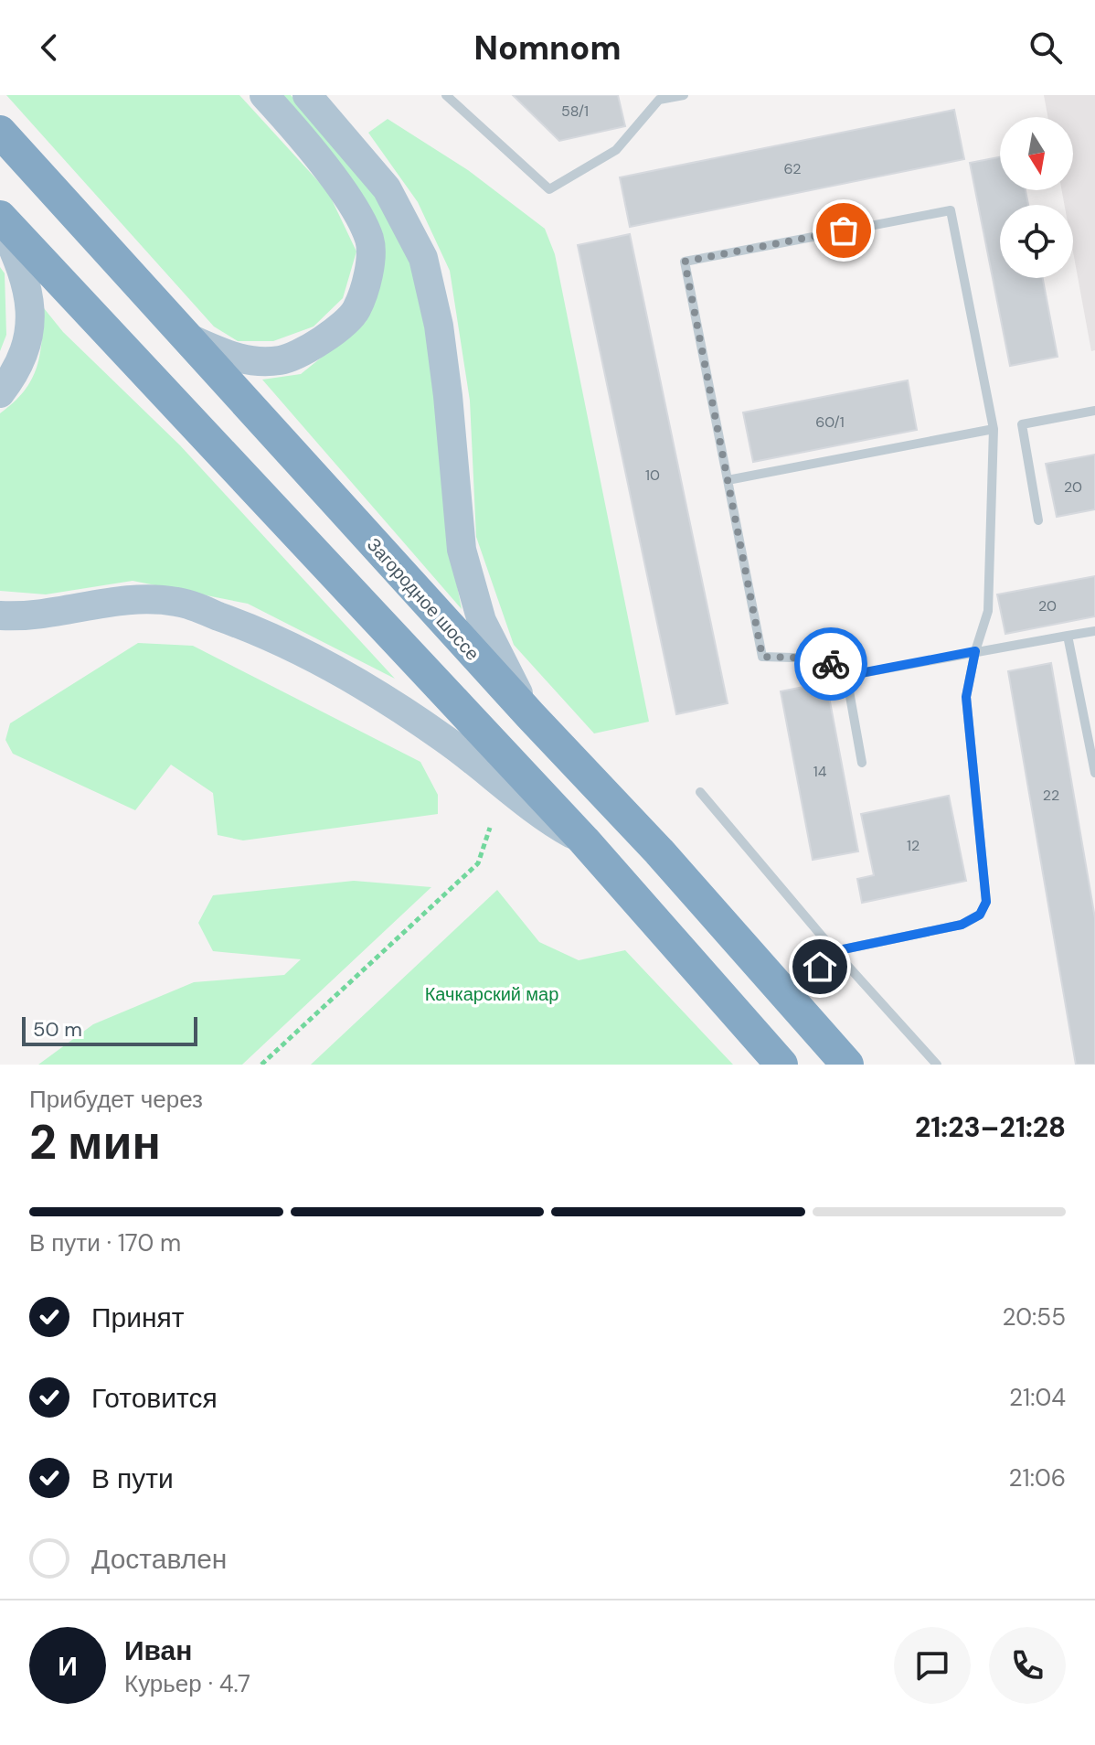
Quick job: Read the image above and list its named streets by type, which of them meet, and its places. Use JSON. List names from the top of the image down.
{
  "streets": {
    "highway": ["Загородное шоссе"]
  },
  "parks": ["Качкарский мар"],
  "house_numbers": [
    "58/1",
    "62",
    "60/1",
    "10",
    "20",
    "20",
    "14",
    "22",
    "12"
  ],
  "scale_bar": "50 m",
  "north": "bottom",
  "page": {
    "header": "Nomnom",
    "scale": "50 m",
    "heading": ["2 мин", "Прибудет через", "21:23–21:28"],
    "panel": ["Иван", "Курьер · 4.7"],
    "bar": "В пути · 170 m",
    "list": [
      ["Принят", "20:55"],
      ["Готовится", "21:04"],
      ["В пути", "21:06"],
      "Доставлен"
    ],
    "round": "И"
  }
}
